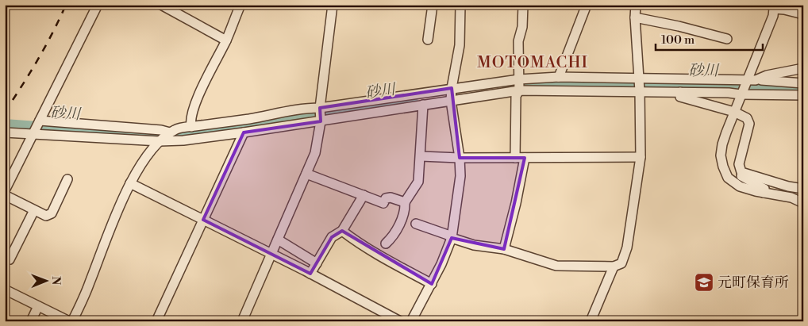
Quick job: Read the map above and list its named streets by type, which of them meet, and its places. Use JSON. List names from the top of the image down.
{
  "districts": ["MOTOMACHI"],
  "water": ["砂川"],
  "places": {
    "school or university": ["元町保育所"]
  },
  "scale_bar": "100 m",
  "north": "right"
}
